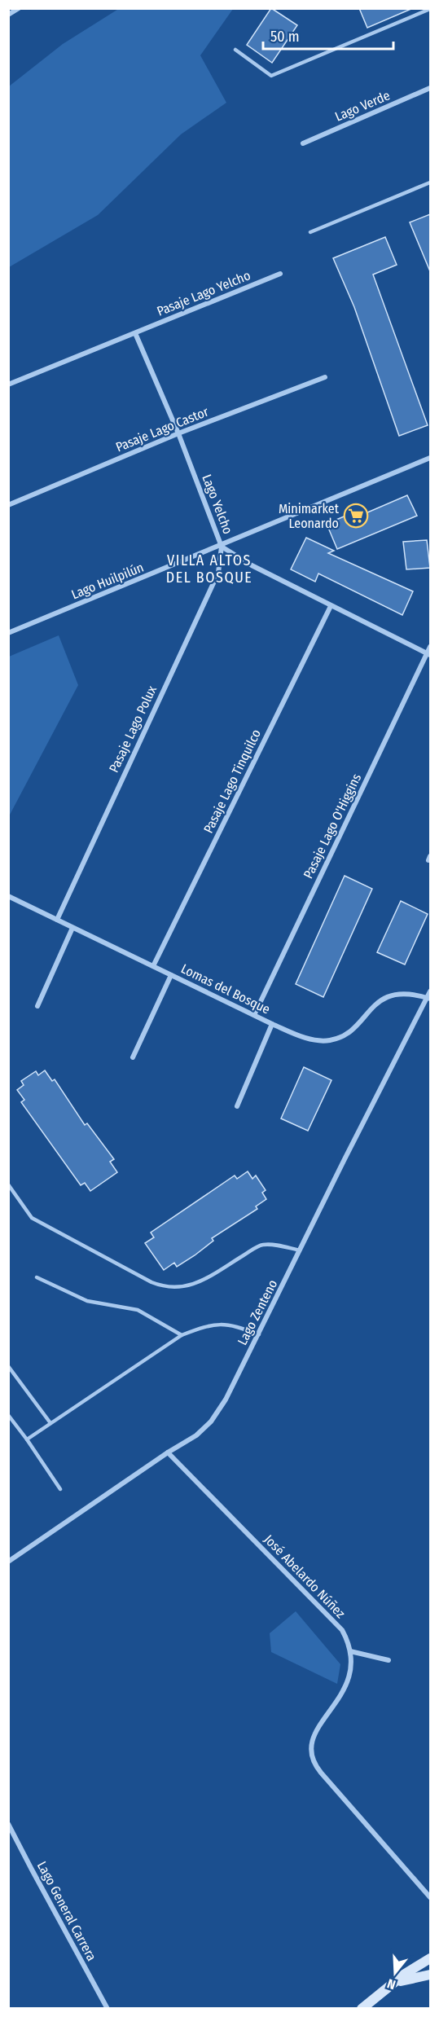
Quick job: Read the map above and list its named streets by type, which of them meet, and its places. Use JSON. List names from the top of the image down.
{
  "streets": {
    "street": [
      "Lago Verde",
      "Pasaje Lago Yelcho",
      "Pasaje Lago Castor",
      "Lago Yelcho",
      "Lago Huilpilún",
      "Pasaje Lago Polux",
      "Pasaje Lago Tinquilco",
      "Pasaje Lago O'Higgins",
      "Lomas del Bosque",
      "Lago Zenteno",
      "José Abelardo Núñez",
      "Lago General Carrera"
    ]
  },
  "crossings": [
    ["Pasaje Lago Yelcho", "Lago Yelcho"],
    ["Pasaje Lago Castor", "Lago Yelcho"],
    ["Lago Yelcho", "Lago Huilpilún"],
    ["Lago Yelcho", "Pasaje Lago Polux"],
    ["Lago Yelcho", "Pasaje Lago Tinquilco"],
    ["Lago Yelcho", "Pasaje Lago O'Higgins"],
    ["Lago Huilpilún", "Pasaje Lago Polux"],
    ["Pasaje Lago Polux", "Lomas del Bosque"],
    ["Pasaje Lago Tinquilco", "Lomas del Bosque"],
    ["Pasaje Lago O'Higgins", "Lomas del Bosque"],
    ["Lomas del Bosque", "Lago Zenteno"],
    ["Lago Zenteno", "José Abelardo Núñez"]
  ],
  "districts": ["VILLA ALTOS DEL BOSQUE"],
  "places": {
    "supermarket": ["Minimarket Leonardo"]
  },
  "scale_bar": "50 m",
  "north": "bottom"
}
